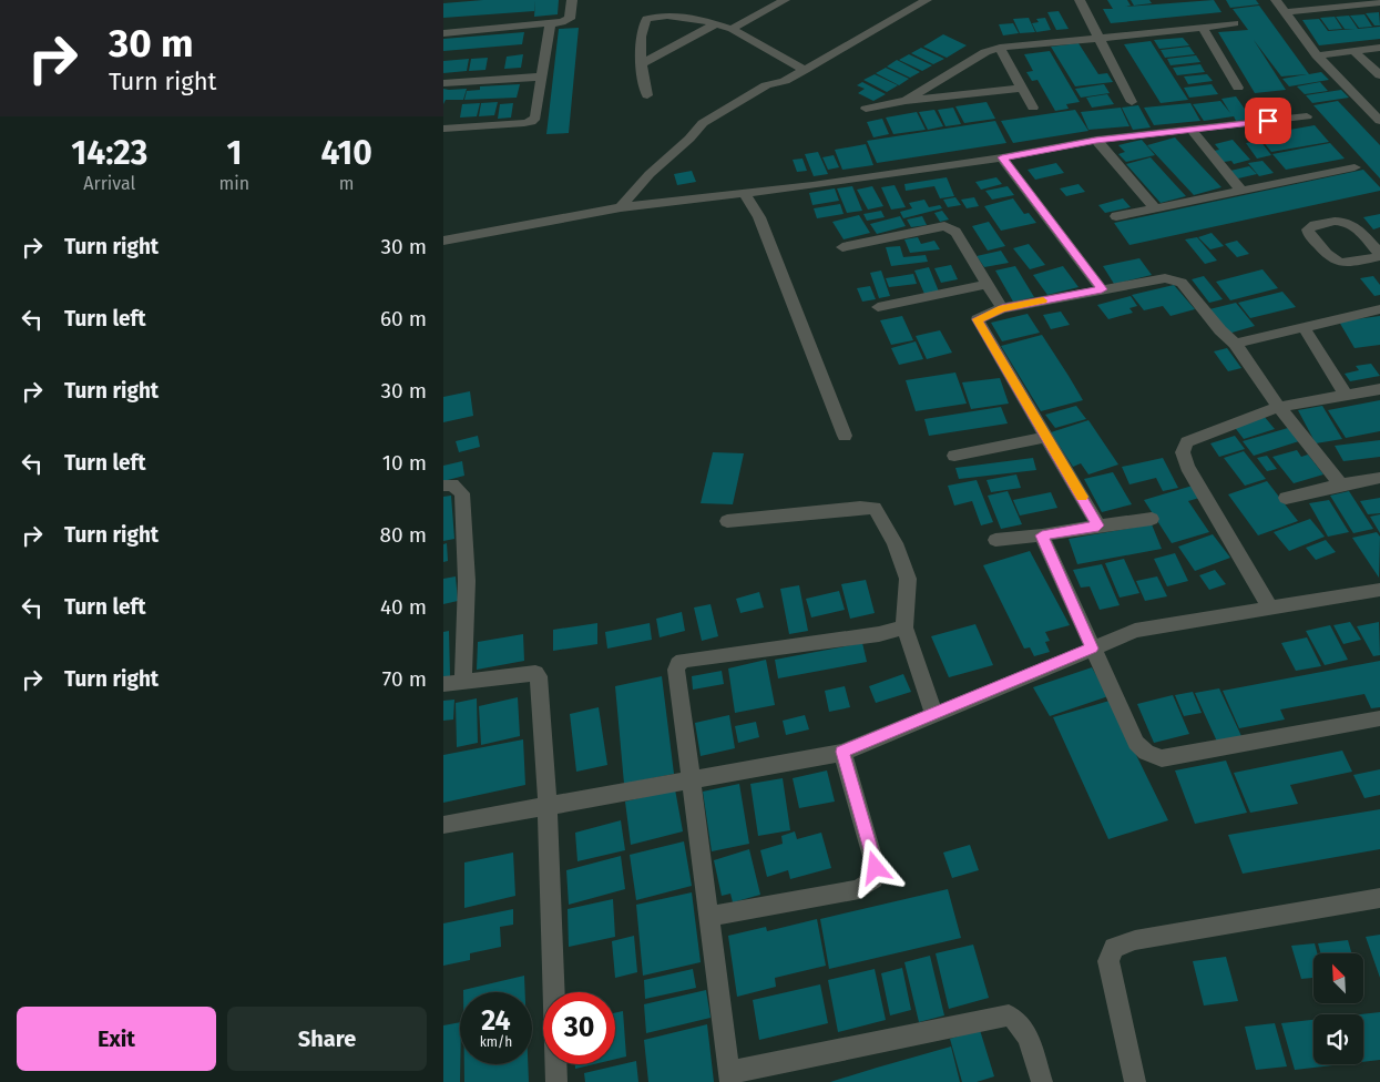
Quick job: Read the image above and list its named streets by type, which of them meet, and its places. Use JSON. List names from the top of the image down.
{
  "north": "top left",
  "page": {
    "turn": ["30 m", "Turn right"],
    "eta": [
      "14:23",
      "Arrival",
      "1",
      "min",
      "410",
      "m"
    ],
    "list": [
      {
        "name": "Turn right",
        "value": "30 m"
      },
      {
        "name": "Turn left",
        "value": "60 m"
      },
      {
        "name": "Turn right",
        "value": "30 m"
      },
      {
        "name": "Turn left",
        "value": "10 m"
      },
      {
        "name": "Turn right",
        "value": "80 m"
      },
      {
        "name": "Turn left",
        "value": "40 m"
      },
      {
        "name": "Turn right",
        "value": "70 m"
      }
    ],
    "speed": "24 km/h",
    "limit": "30",
    "buttons": ["Exit", "Share"]
  }
}
